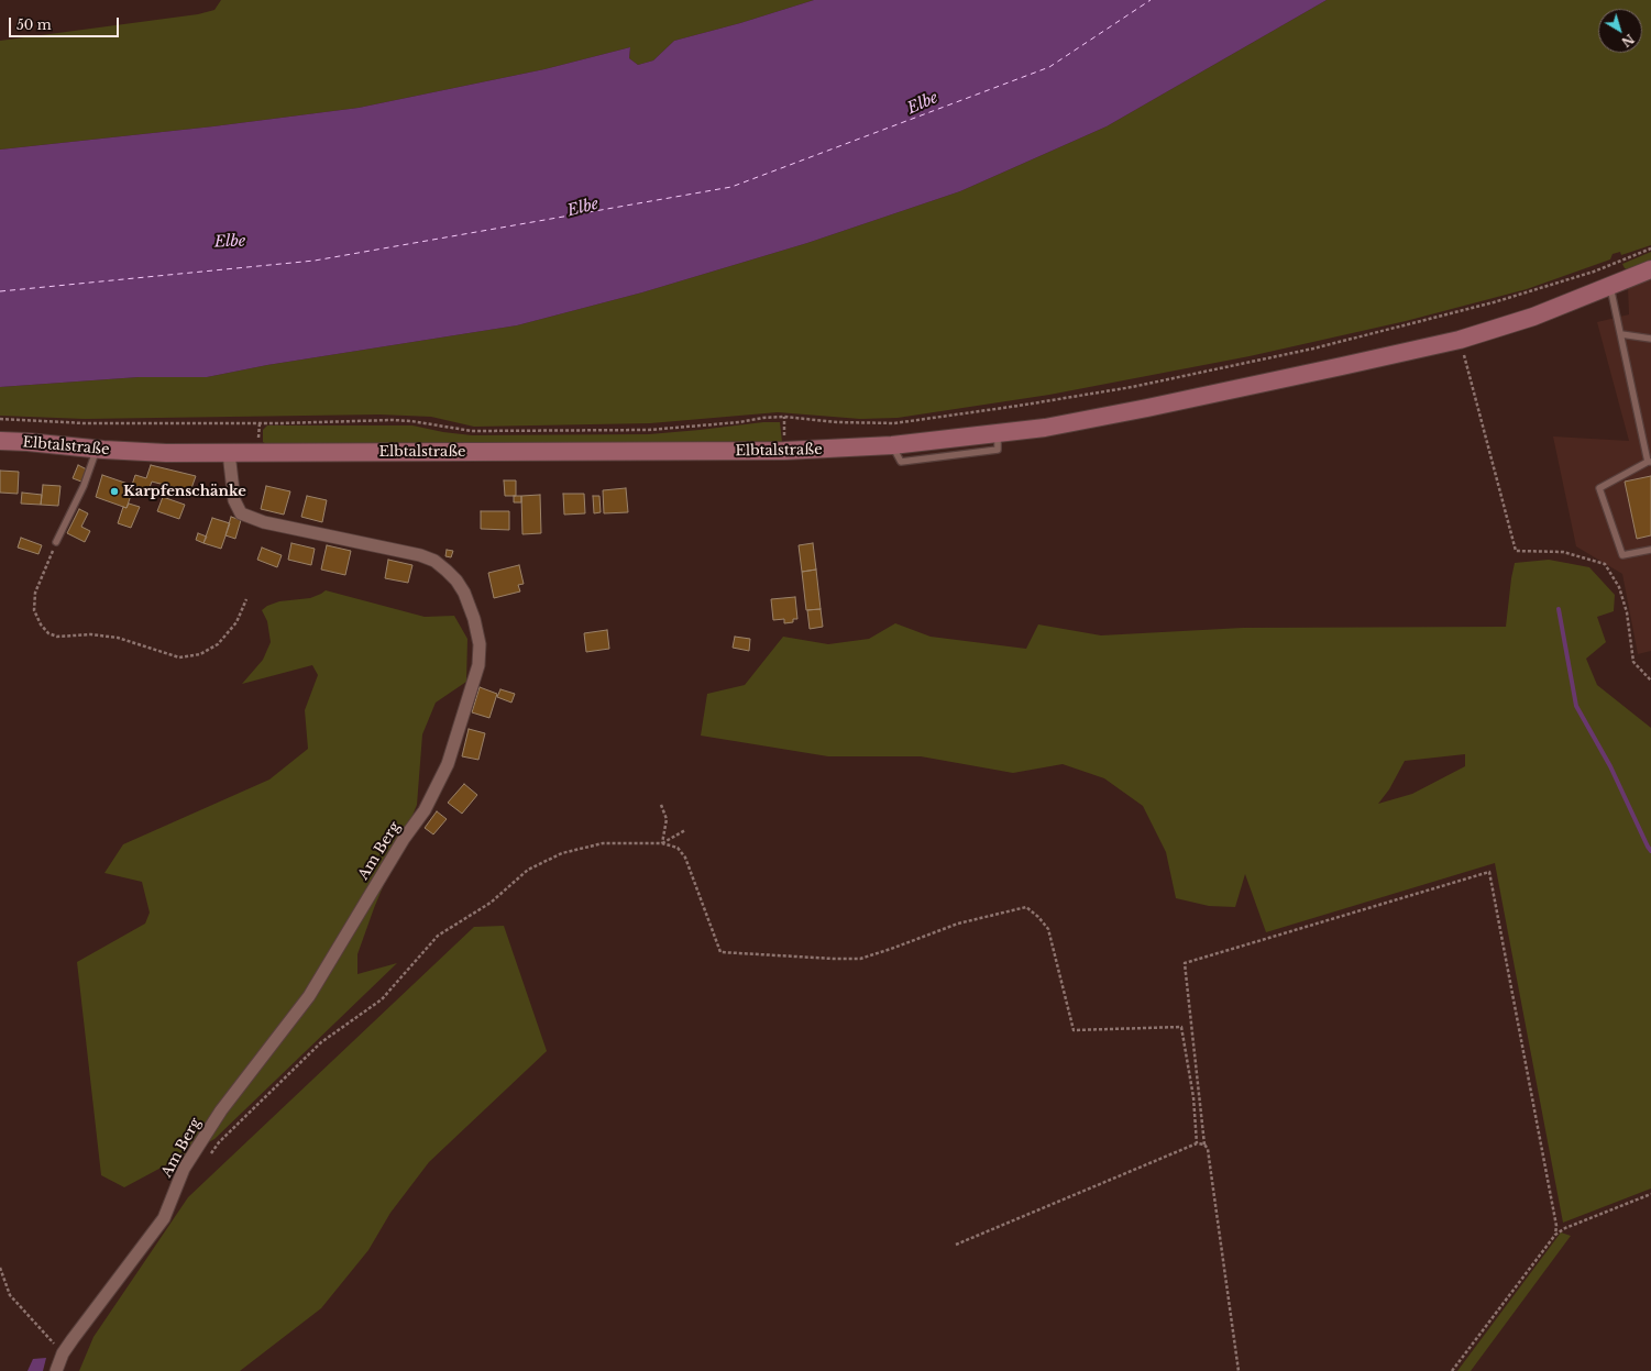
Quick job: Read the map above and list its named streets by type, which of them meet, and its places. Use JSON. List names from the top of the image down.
{
  "streets": {
    "street": ["Elbtalstraße", "Am Berg"]
  },
  "crossings": [
    ["Elbtalstraße", "Am Berg"]
  ],
  "water": ["Elbe"],
  "places": ["Karpfenschänke"],
  "scale_bar": "50 m",
  "north": "bottom right"
}
